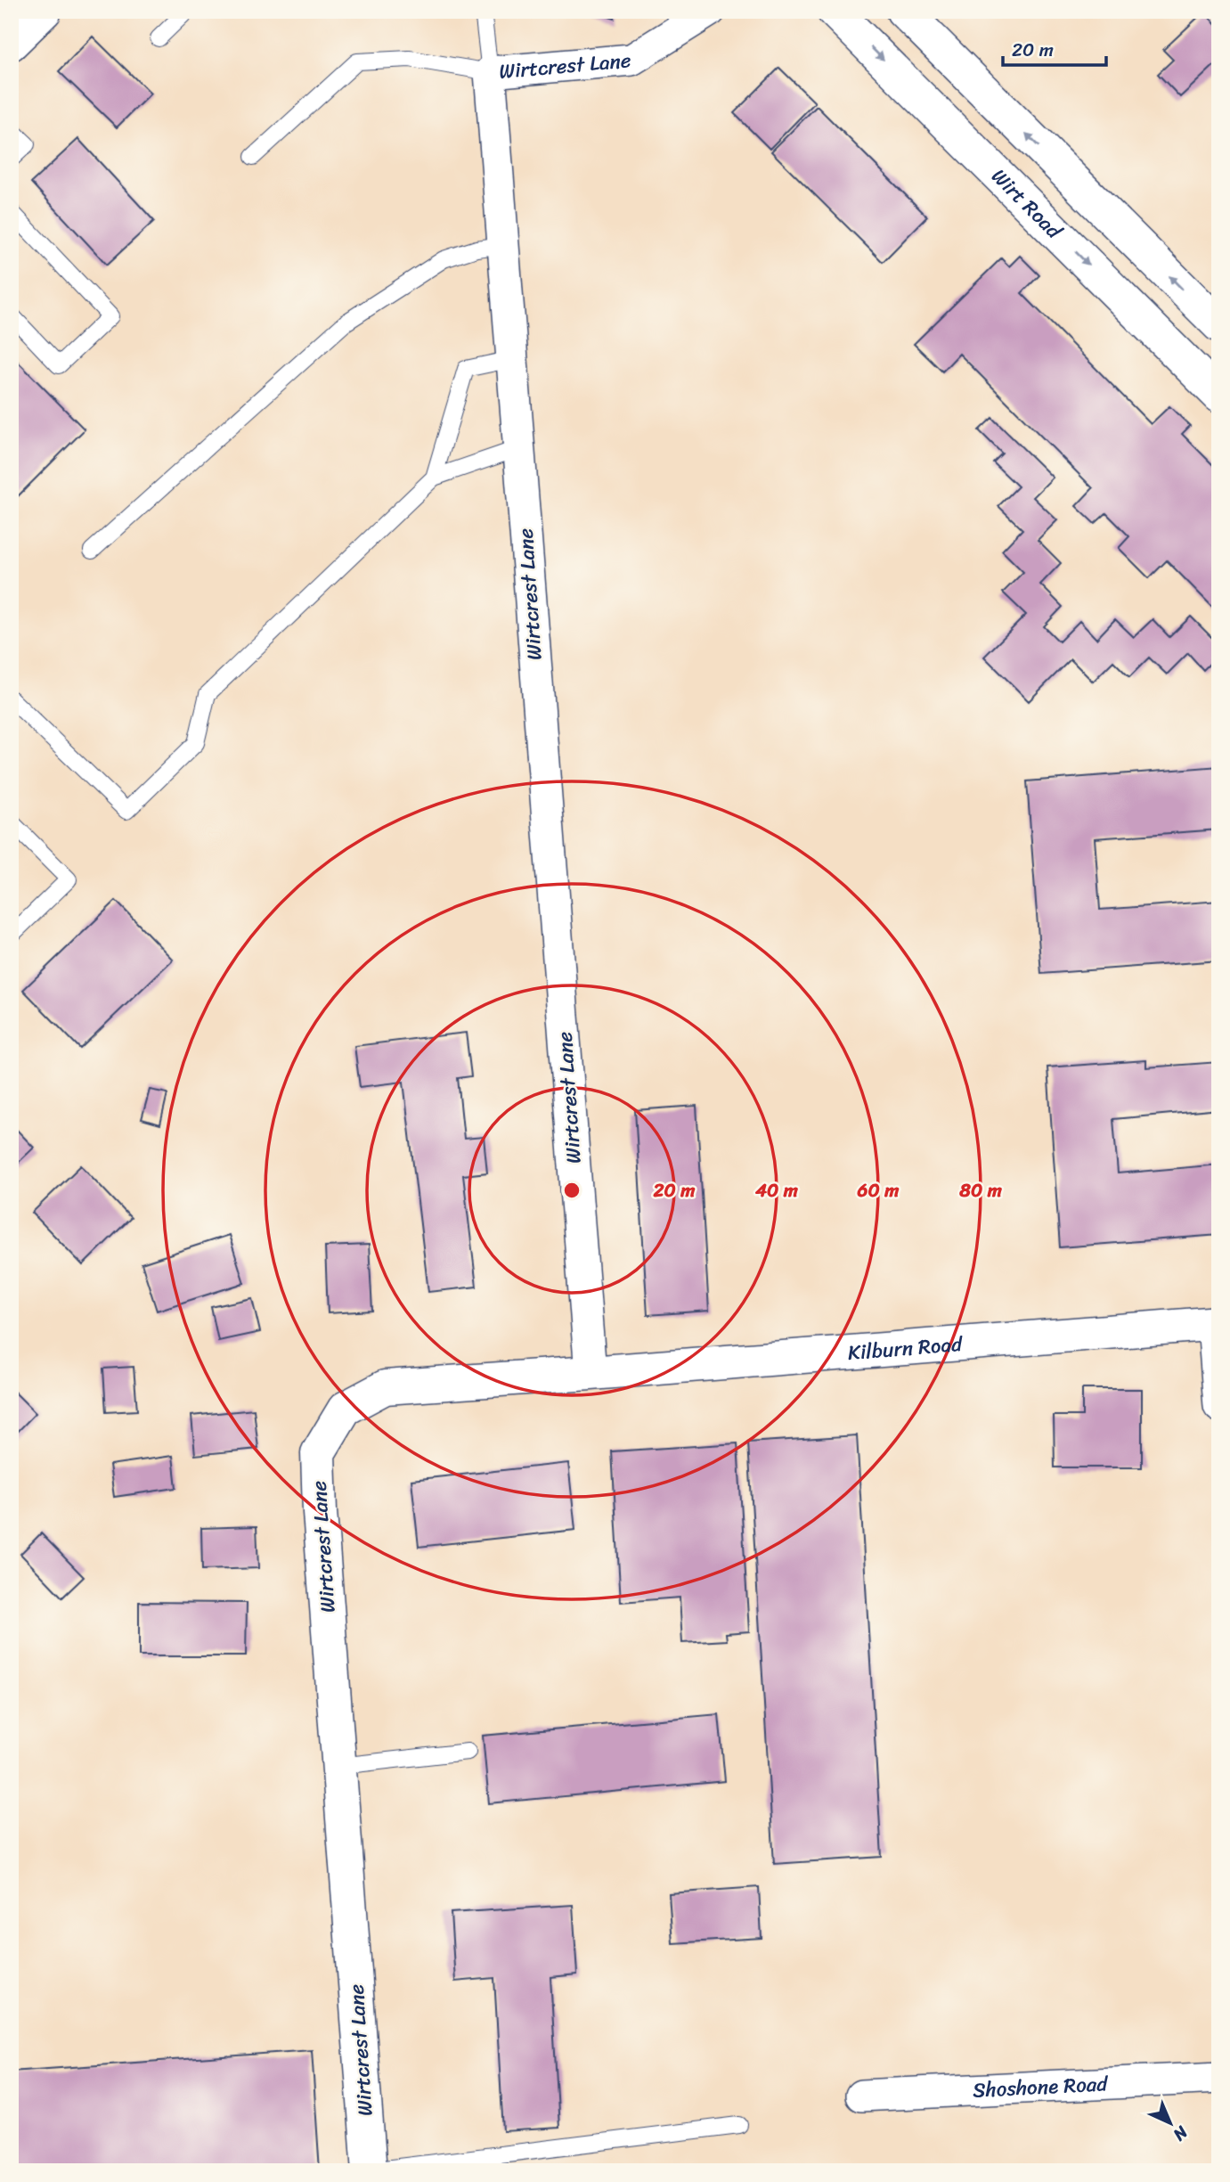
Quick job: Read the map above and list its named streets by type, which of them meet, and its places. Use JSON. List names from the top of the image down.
{
  "streets": {
    "street": [
      "Wirtcrest Lane",
      "Wirt Road",
      "Kilburn Road",
      "Shoshone Road"
    ]
  },
  "crossings": [
    ["Wirtcrest Lane", "Kilburn Road"]
  ],
  "scale_bar": "20 m",
  "north": "bottom right",
  "rings": [
    "20 m",
    "40 m",
    "60 m",
    "80 m"
  ]
}
